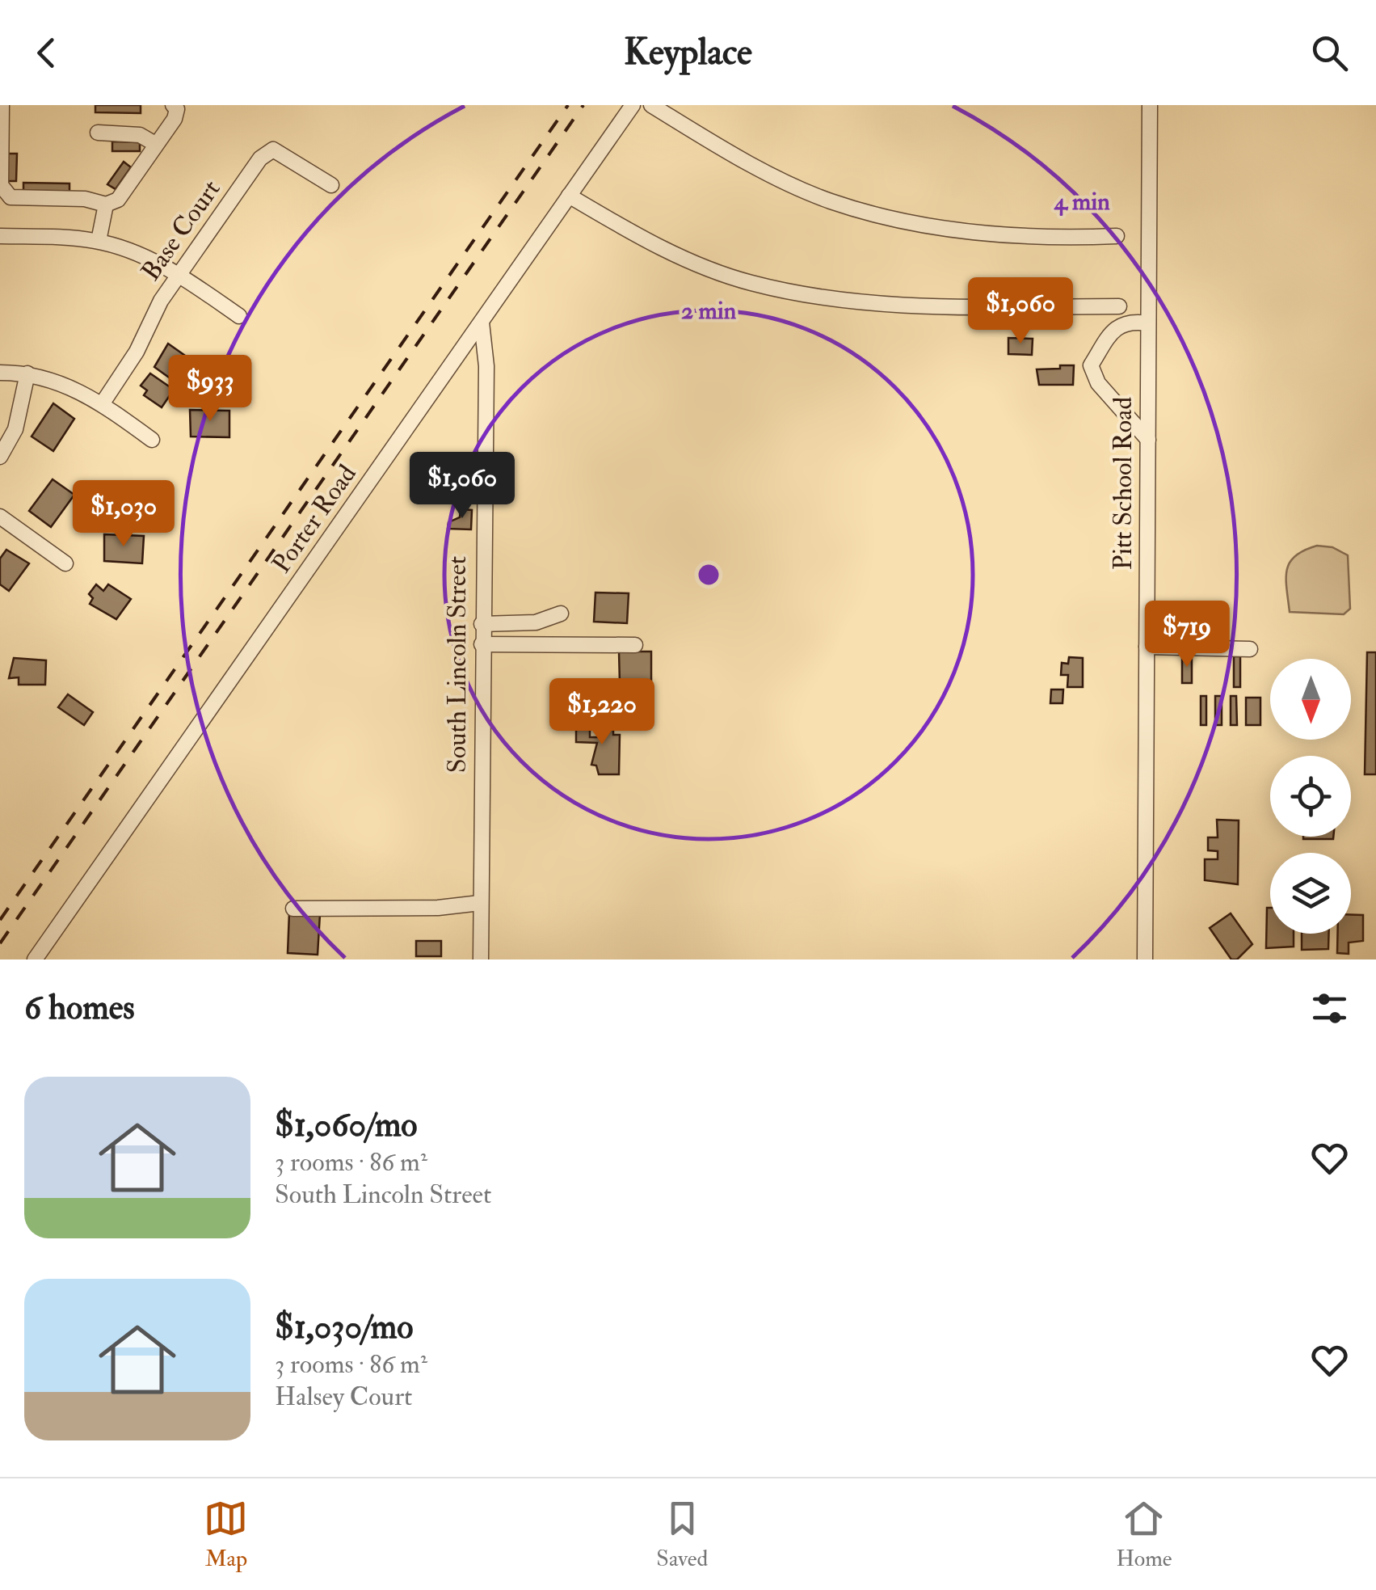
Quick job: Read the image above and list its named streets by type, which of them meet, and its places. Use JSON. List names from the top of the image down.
{
  "streets": {
    "street": [
      "Base Court",
      "Pitt School Road",
      "Porter Road",
      "South Lincoln Street"
    ]
  },
  "crossings": [
    ["Porter Road", "South Lincoln Street"]
  ],
  "north": "bottom",
  "page": {
    "header": "Keyplace",
    "price": [
      "$1,060",
      "$933",
      "$1,060",
      "$1,030",
      "$719",
      "$1,220"
    ],
    "heading": "6 homes",
    "list": [
      {
        "name": "$1,060/mo",
        "note": "3 rooms · 86 m² · South Lincoln Street"
      },
      {
        "name": "$1,030/mo",
        "note": "3 rooms · 86 m² · Halsey Court"
      }
    ],
    "tabs": ["Map", "Saved", "Home"]
  },
  "rings": ["4 min", "2 min"]
}
